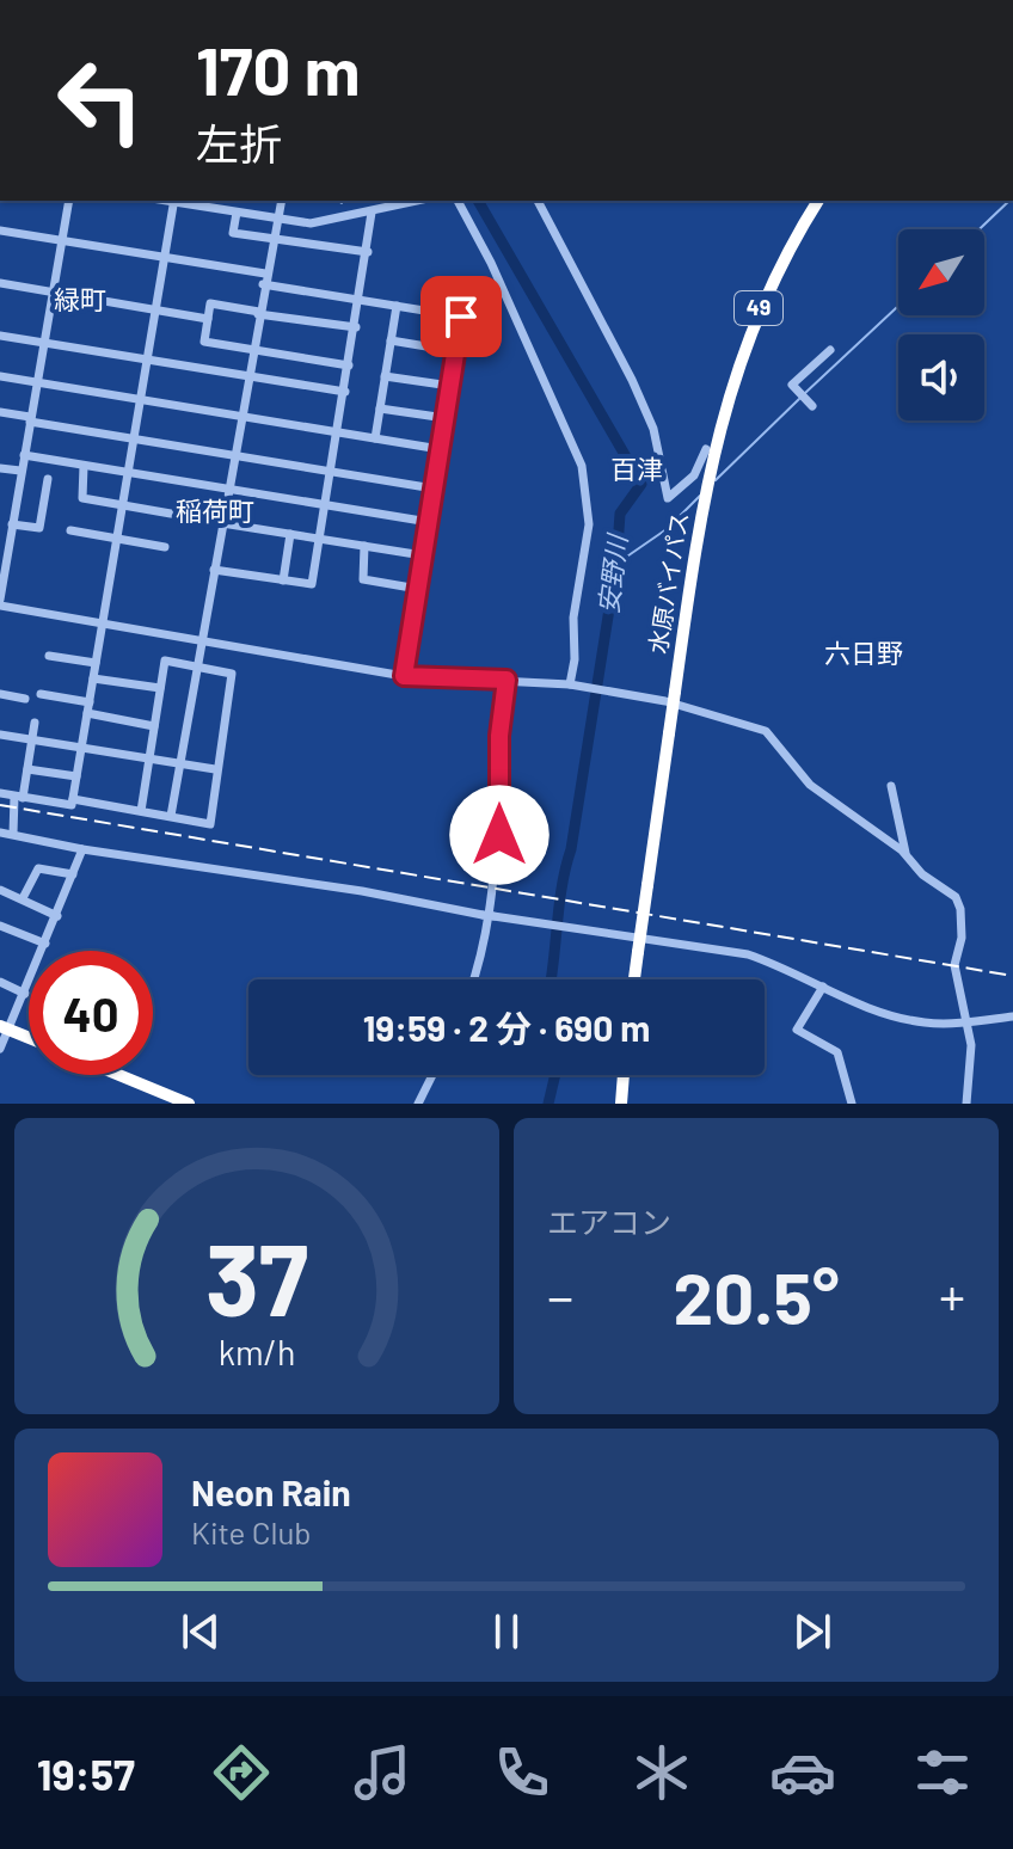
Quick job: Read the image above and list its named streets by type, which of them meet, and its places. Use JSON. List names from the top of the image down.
{
  "streets": {
    "highway": ["49", "水原バイパス"]
  },
  "districts": [
    "緑町",
    "百津",
    "稲荷町",
    "六日野"
  ],
  "water": ["安野川"],
  "north": "bottom left",
  "page": {
    "turn": ["170 m", "左折"],
    "limit": "40",
    "trip": "19:59 · 2 分 · 690 m",
    "tile": "エアコン",
    "heat": ["−", "20.5°", "+"],
    "song": ["Neon Rain", "Kite Club"],
    "tabs": "19:57",
    "gauge": ["37", "km/h"]
  }
}
